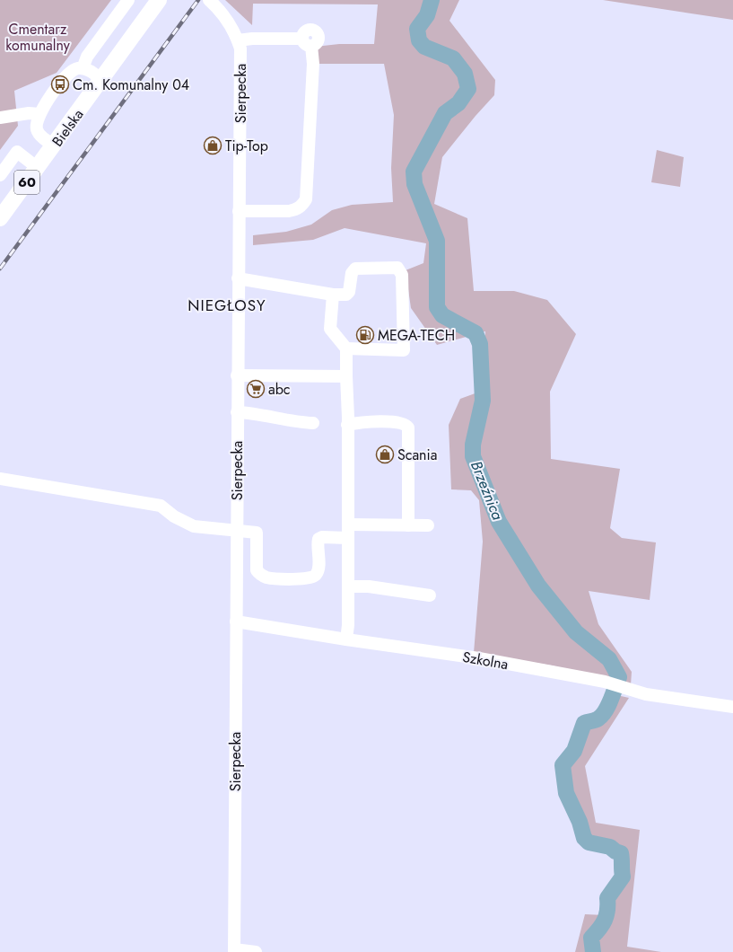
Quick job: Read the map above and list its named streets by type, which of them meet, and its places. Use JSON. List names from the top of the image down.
{
  "streets": {
    "main road": ["Bielska", "60"],
    "street": ["Sierpecka", "Szkolna"]
  },
  "crossings": [
    ["Sierpecka", "Szkolna"]
  ],
  "districts": ["NIEGŁOSY"],
  "water": ["Brzeźnica"],
  "parks": ["Cmentarz komunalny"],
  "places": {
    "bus stop": ["Cm. Komunalny 04"],
    "shop": ["Tip-Top", "Scania"],
    "fuel station": ["MEGA-TECH"],
    "supermarket": ["abc"]
  }
}
